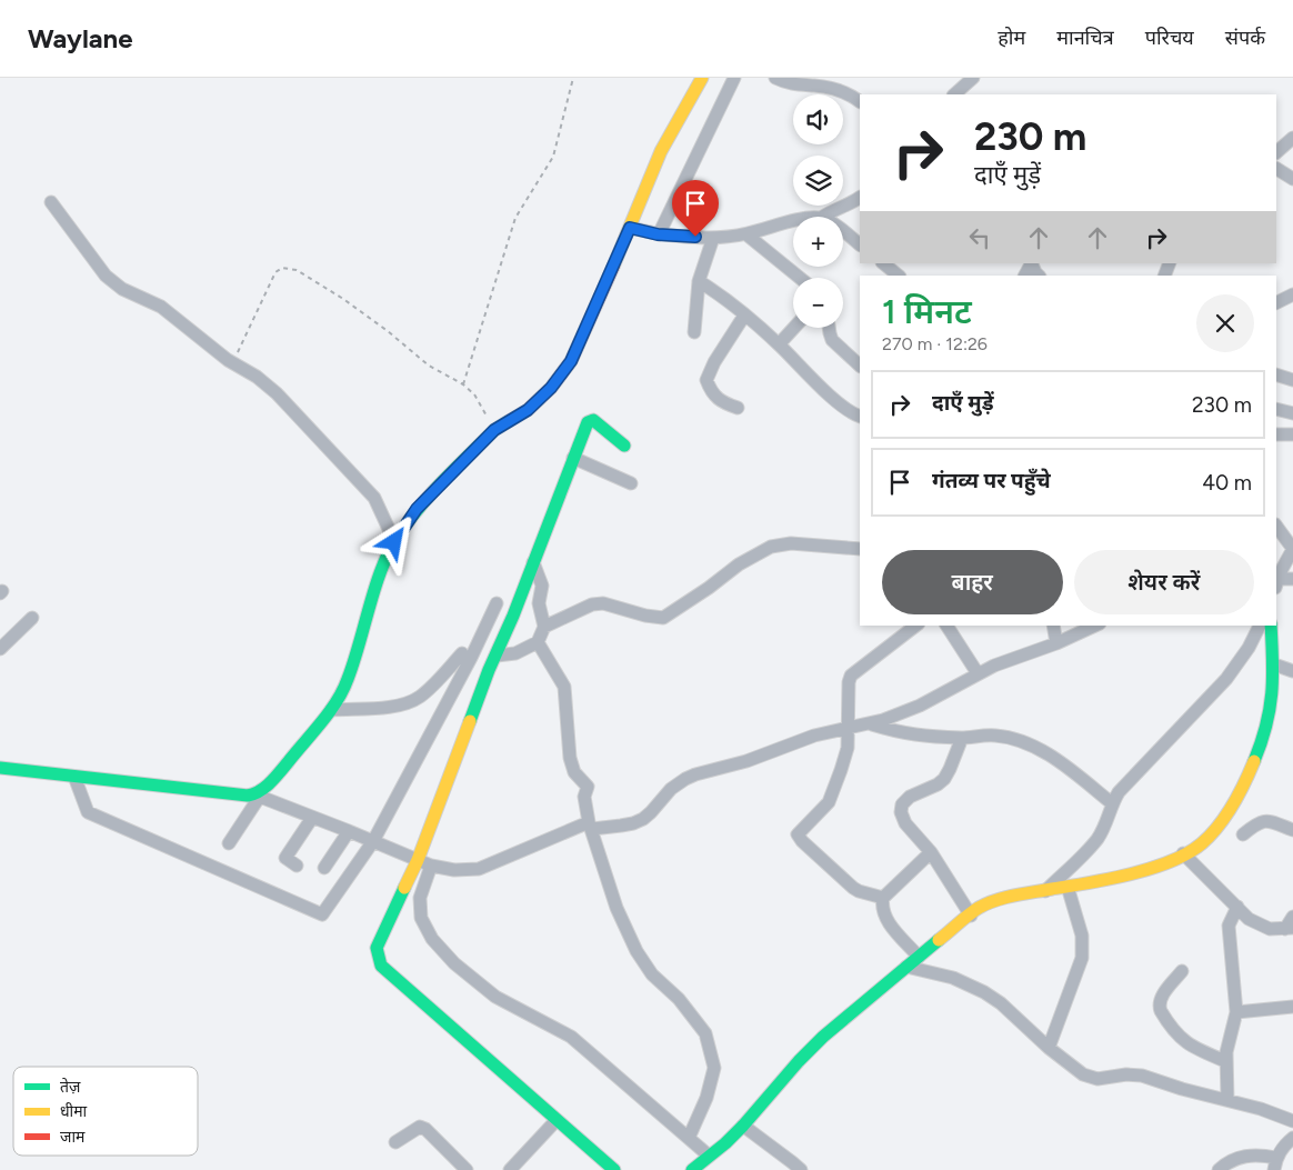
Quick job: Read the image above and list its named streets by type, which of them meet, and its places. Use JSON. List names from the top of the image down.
{
  "legend": ["तेज़", "धीमा", "जाम"],
  "page": {
    "header": "Waylane",
    "nav": [
      "होम",
      "मानचित्र",
      "परिचय",
      "संपर्क"
    ],
    "map_buttons": ["+", "−"],
    "turn": ["230 m", "दाएँ मुड़ें"],
    "heading": ["1 मिनट", "270 m · 12:26"],
    "list": [
      {
        "name": "दाएँ मुड़ें",
        "value": "230 m"
      },
      {
        "name": "गंतव्य पर पहुँचे",
        "value": "40 m"
      }
    ],
    "buttons": ["बाहर", "शेयर करें"]
  }
}
